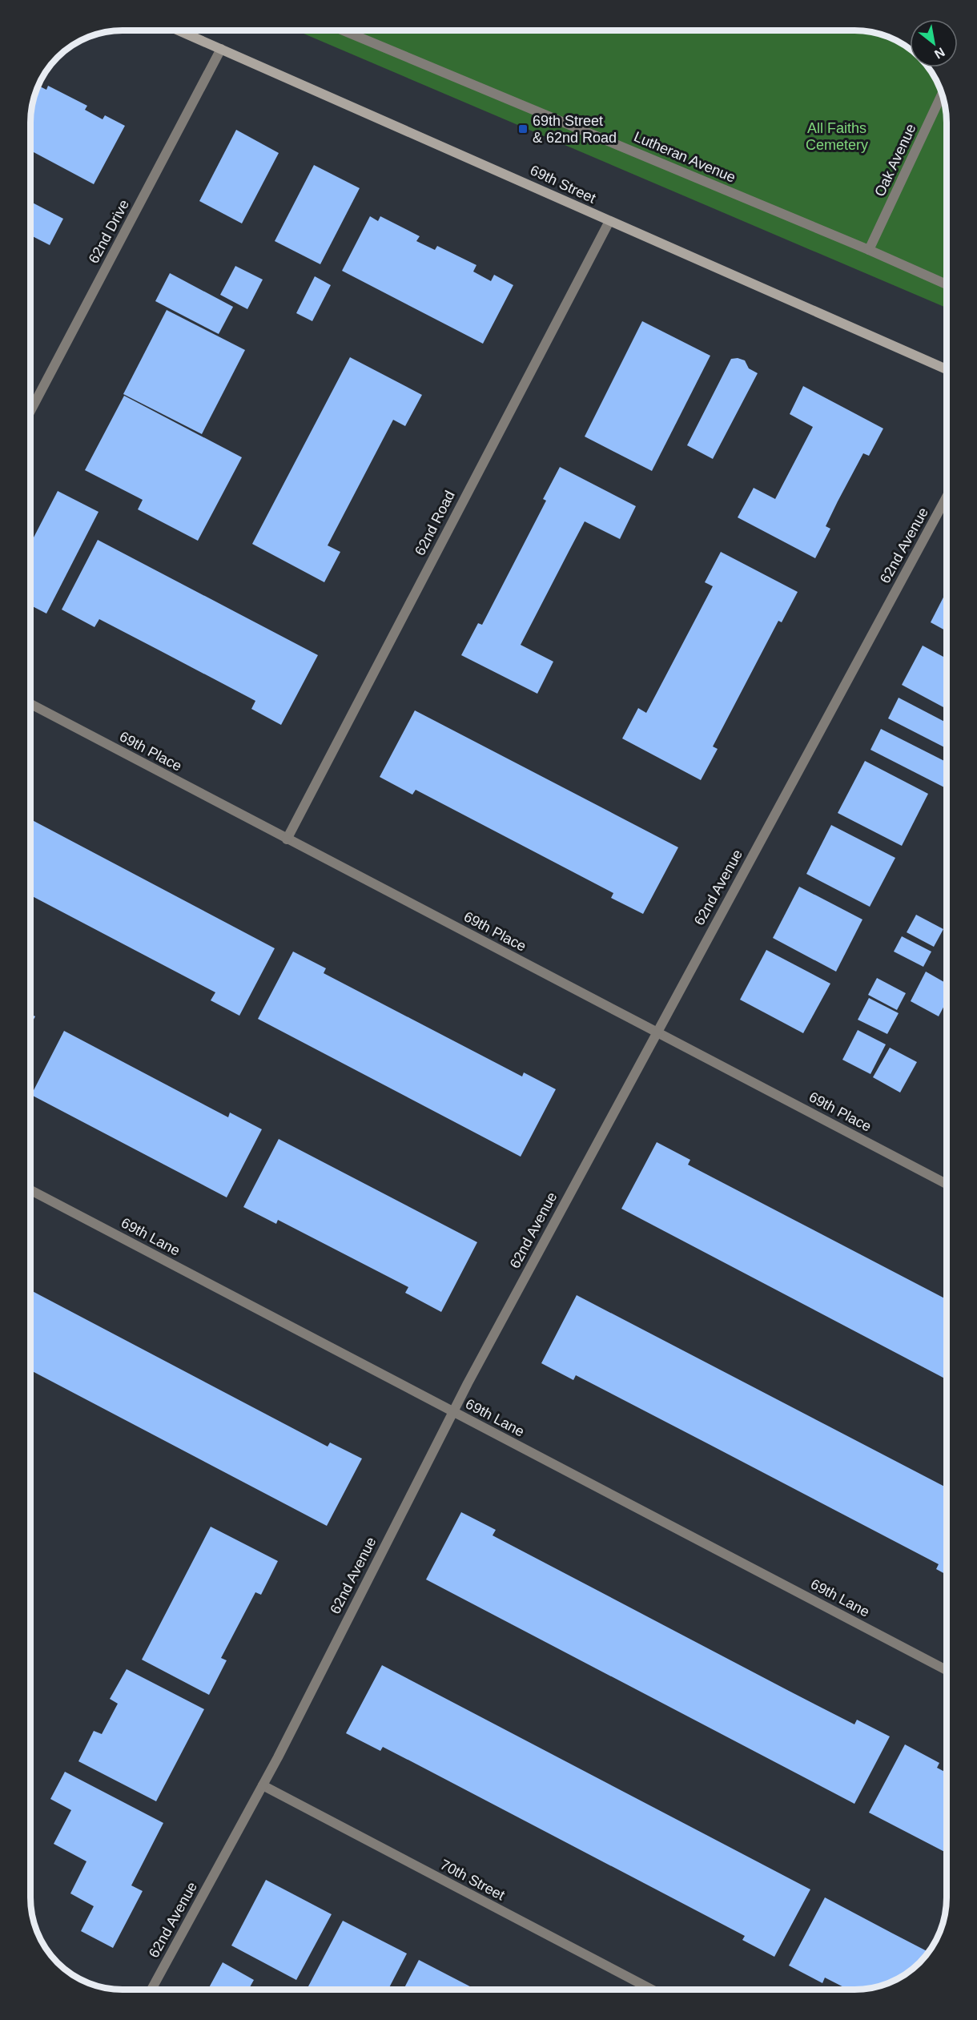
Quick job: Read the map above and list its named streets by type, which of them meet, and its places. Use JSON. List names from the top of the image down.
{
  "streets": {
    "main road": ["69th Street"],
    "street": [
      "Lutheran Avenue",
      "Oak Avenue",
      "62nd Drive",
      "62nd Road",
      "62nd Avenue",
      "69th Place",
      "69th Lane",
      "70th Street"
    ]
  },
  "crossings": [
    ["Lutheran Avenue", "Oak Avenue"],
    ["69th Street", "62nd Drive"],
    ["69th Street", "62nd Road"],
    ["62nd Road", "69th Place"],
    ["62nd Avenue", "69th Place"],
    ["62nd Avenue", "69th Lane"],
    ["62nd Avenue", "70th Street"]
  ],
  "parks": ["All Faiths Cemetery"],
  "places": {
    "transit": ["69th Street & 62nd Road"]
  },
  "north": "bottom right"
}
